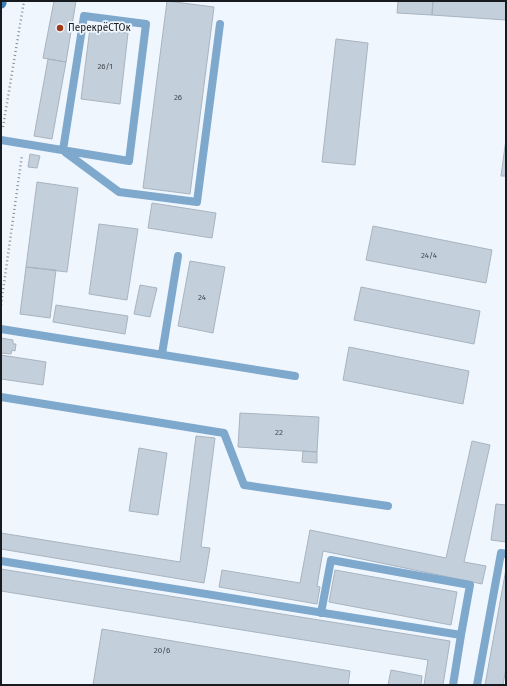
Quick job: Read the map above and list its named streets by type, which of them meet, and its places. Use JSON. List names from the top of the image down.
{
  "places": ["ПерекрёСТОк"],
  "house_numbers": [
    "26/1",
    "26",
    "24/4",
    "24",
    "22",
    "20/6"
  ]
}
